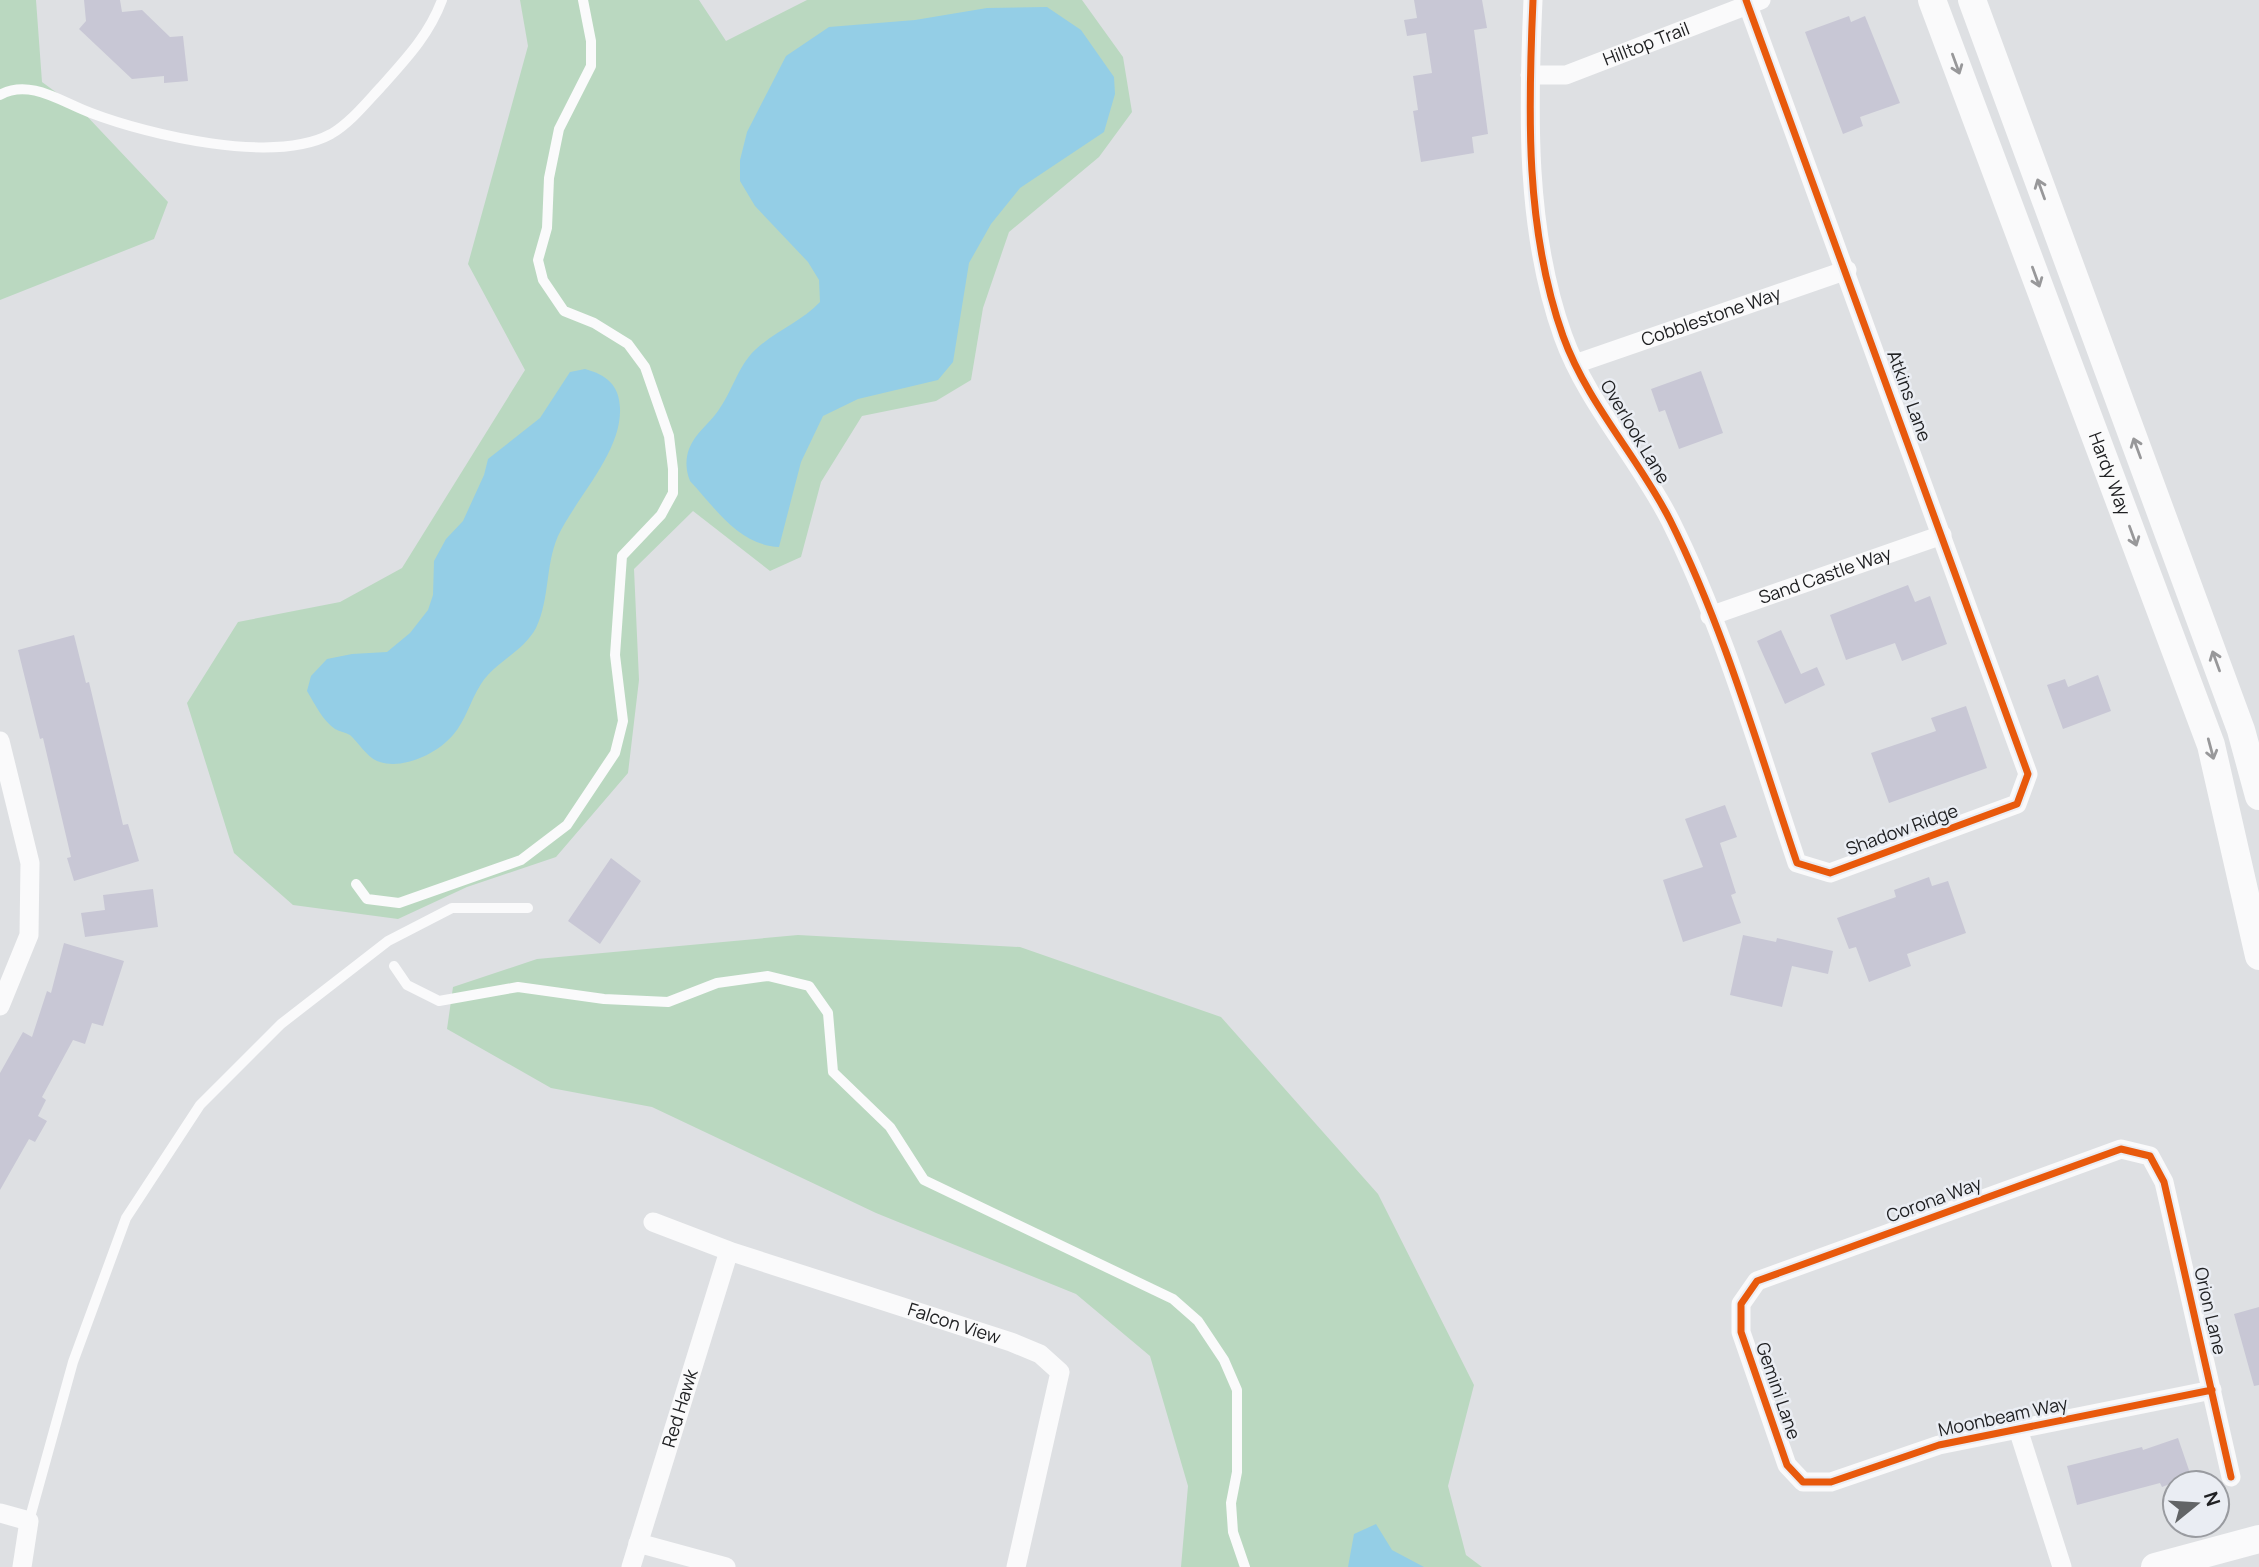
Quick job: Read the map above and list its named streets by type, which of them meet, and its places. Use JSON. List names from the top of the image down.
{
  "streets": {
    "main road": ["Hardy Way"],
    "street": [
      "Hilltop Trail",
      "Cobblestone Way",
      "Atkins Lane",
      "Overlook Lane",
      "Sand Castle Way",
      "Shadow Ridge",
      "Corona Way",
      "Orion Lane",
      "Falcon View",
      "Gemini Lane",
      "Red Hawk",
      "Moonbeam Way"
    ]
  },
  "crossings": [
    ["Hilltop Trail", "Atkins Lane"],
    ["Hilltop Trail", "Overlook Lane"],
    ["Cobblestone Way", "Atkins Lane"],
    ["Cobblestone Way", "Overlook Lane"],
    ["Atkins Lane", "Sand Castle Way"],
    ["Atkins Lane", "Shadow Ridge"],
    ["Overlook Lane", "Sand Castle Way"],
    ["Overlook Lane", "Shadow Ridge"],
    ["Corona Way", "Orion Lane"],
    ["Corona Way", "Gemini Lane"],
    ["Orion Lane", "Moonbeam Way"],
    ["Falcon View", "Red Hawk"],
    ["Gemini Lane", "Moonbeam Way"]
  ],
  "north": "right"
}
